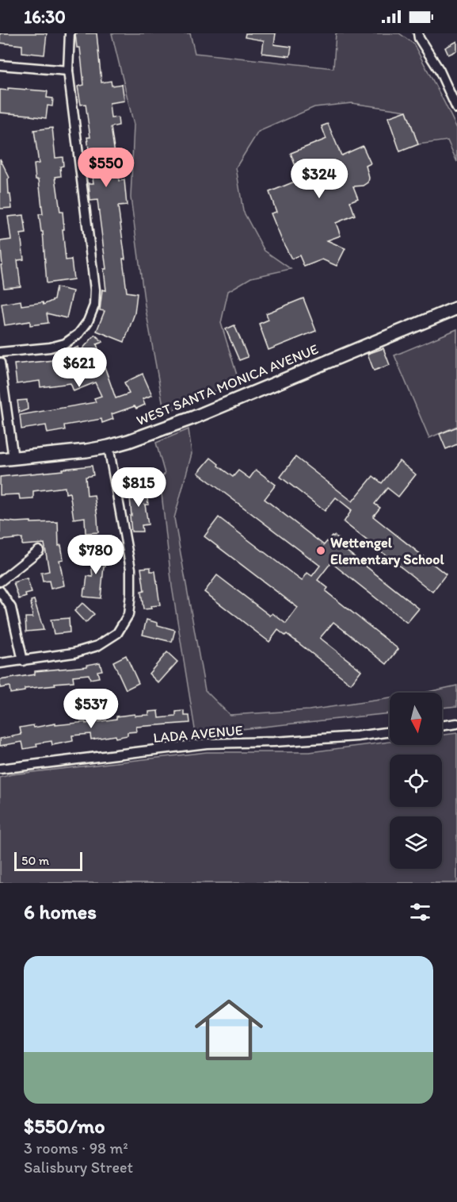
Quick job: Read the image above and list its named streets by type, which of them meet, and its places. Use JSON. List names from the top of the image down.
{
  "streets": {
    "main road": ["WEST SANTA MONICA AVENUE"],
    "street": ["LADA AVENUE"]
  },
  "places": ["Wettengel Elementary School"],
  "scale_bar": "50 m",
  "north": "bottom",
  "page": {
    "status": "16:30",
    "price": [
      "$550",
      "$324",
      "$621",
      "$815",
      "$780",
      "$537"
    ],
    "scale": "50 m",
    "heading": "6 homes",
    "list": [
      {
        "name": "$550/mo",
        "note": "3 rooms · 98 m² · Salisbury Street"
      }
    ]
  }
}
